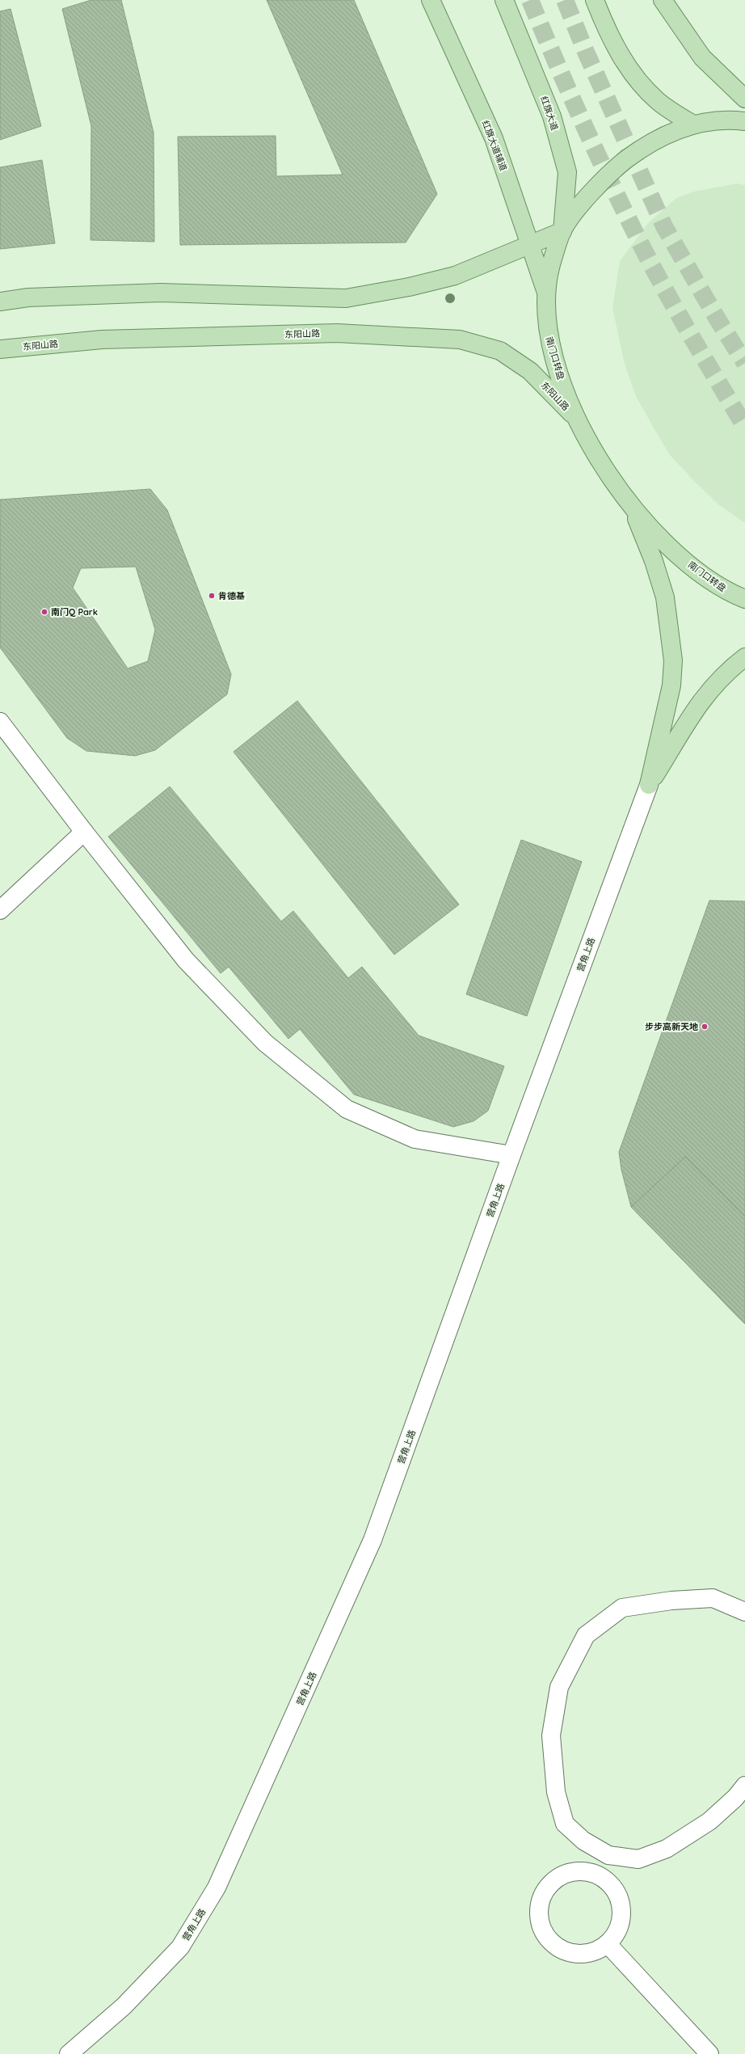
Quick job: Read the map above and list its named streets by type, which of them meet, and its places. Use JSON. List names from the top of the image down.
{
  "streets": {
    "main road": [
      "红旗大道",
      "红旗大道辅道",
      "东阳山路",
      "南门口转盘"
    ],
    "street": ["营角上路"]
  },
  "crossings": [
    ["红旗大道", "南门口转盘"],
    ["红旗大道辅道", "南门口转盘"],
    ["东阳山路", "南门口转盘"]
  ],
  "places": ["肯德基", "南门Q Park", "步步高新天地"]
}
